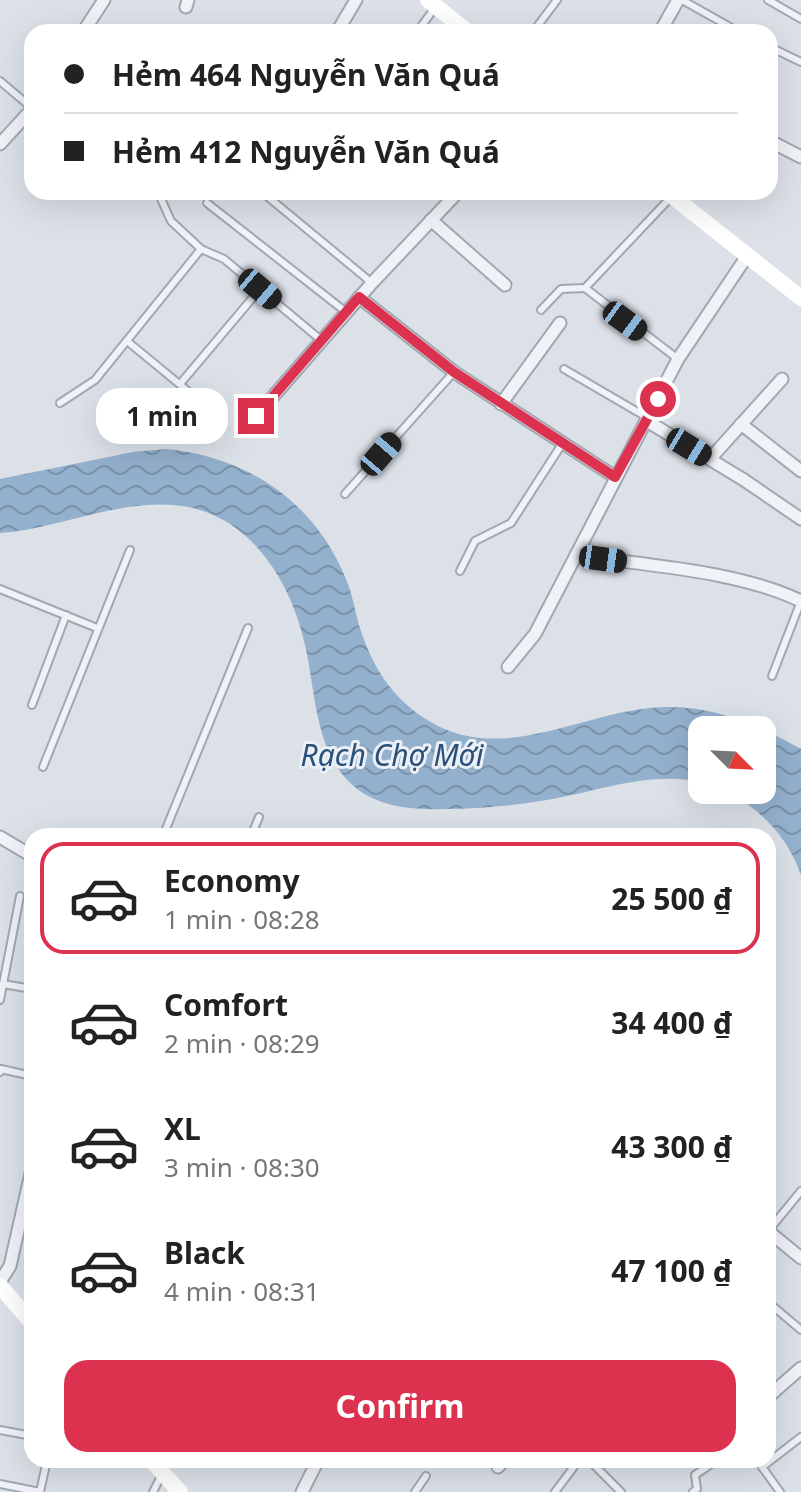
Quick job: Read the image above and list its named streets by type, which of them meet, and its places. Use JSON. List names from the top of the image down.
{
  "water": ["Rạch Chợ Mới"],
  "north": "bottom right",
  "page": {
    "banner": ["Hẻm 464 Nguyễn Văn Quá", "Hẻm 412 Nguyễn Văn Quá"],
    "bubble": "1 min",
    "list": [
      {
        "name": "Economy",
        "note": "1 min · 08:28",
        "value": "25 500 ₫"
      },
      {
        "name": "Comfort",
        "note": "2 min · 08:29",
        "value": "34 400 ₫"
      },
      {
        "name": "XL",
        "note": "3 min · 08:30",
        "value": "43 300 ₫"
      },
      {
        "name": "Black",
        "note": "4 min · 08:31",
        "value": "47 100 ₫"
      }
    ],
    "buttons": "Confirm"
  }
}
